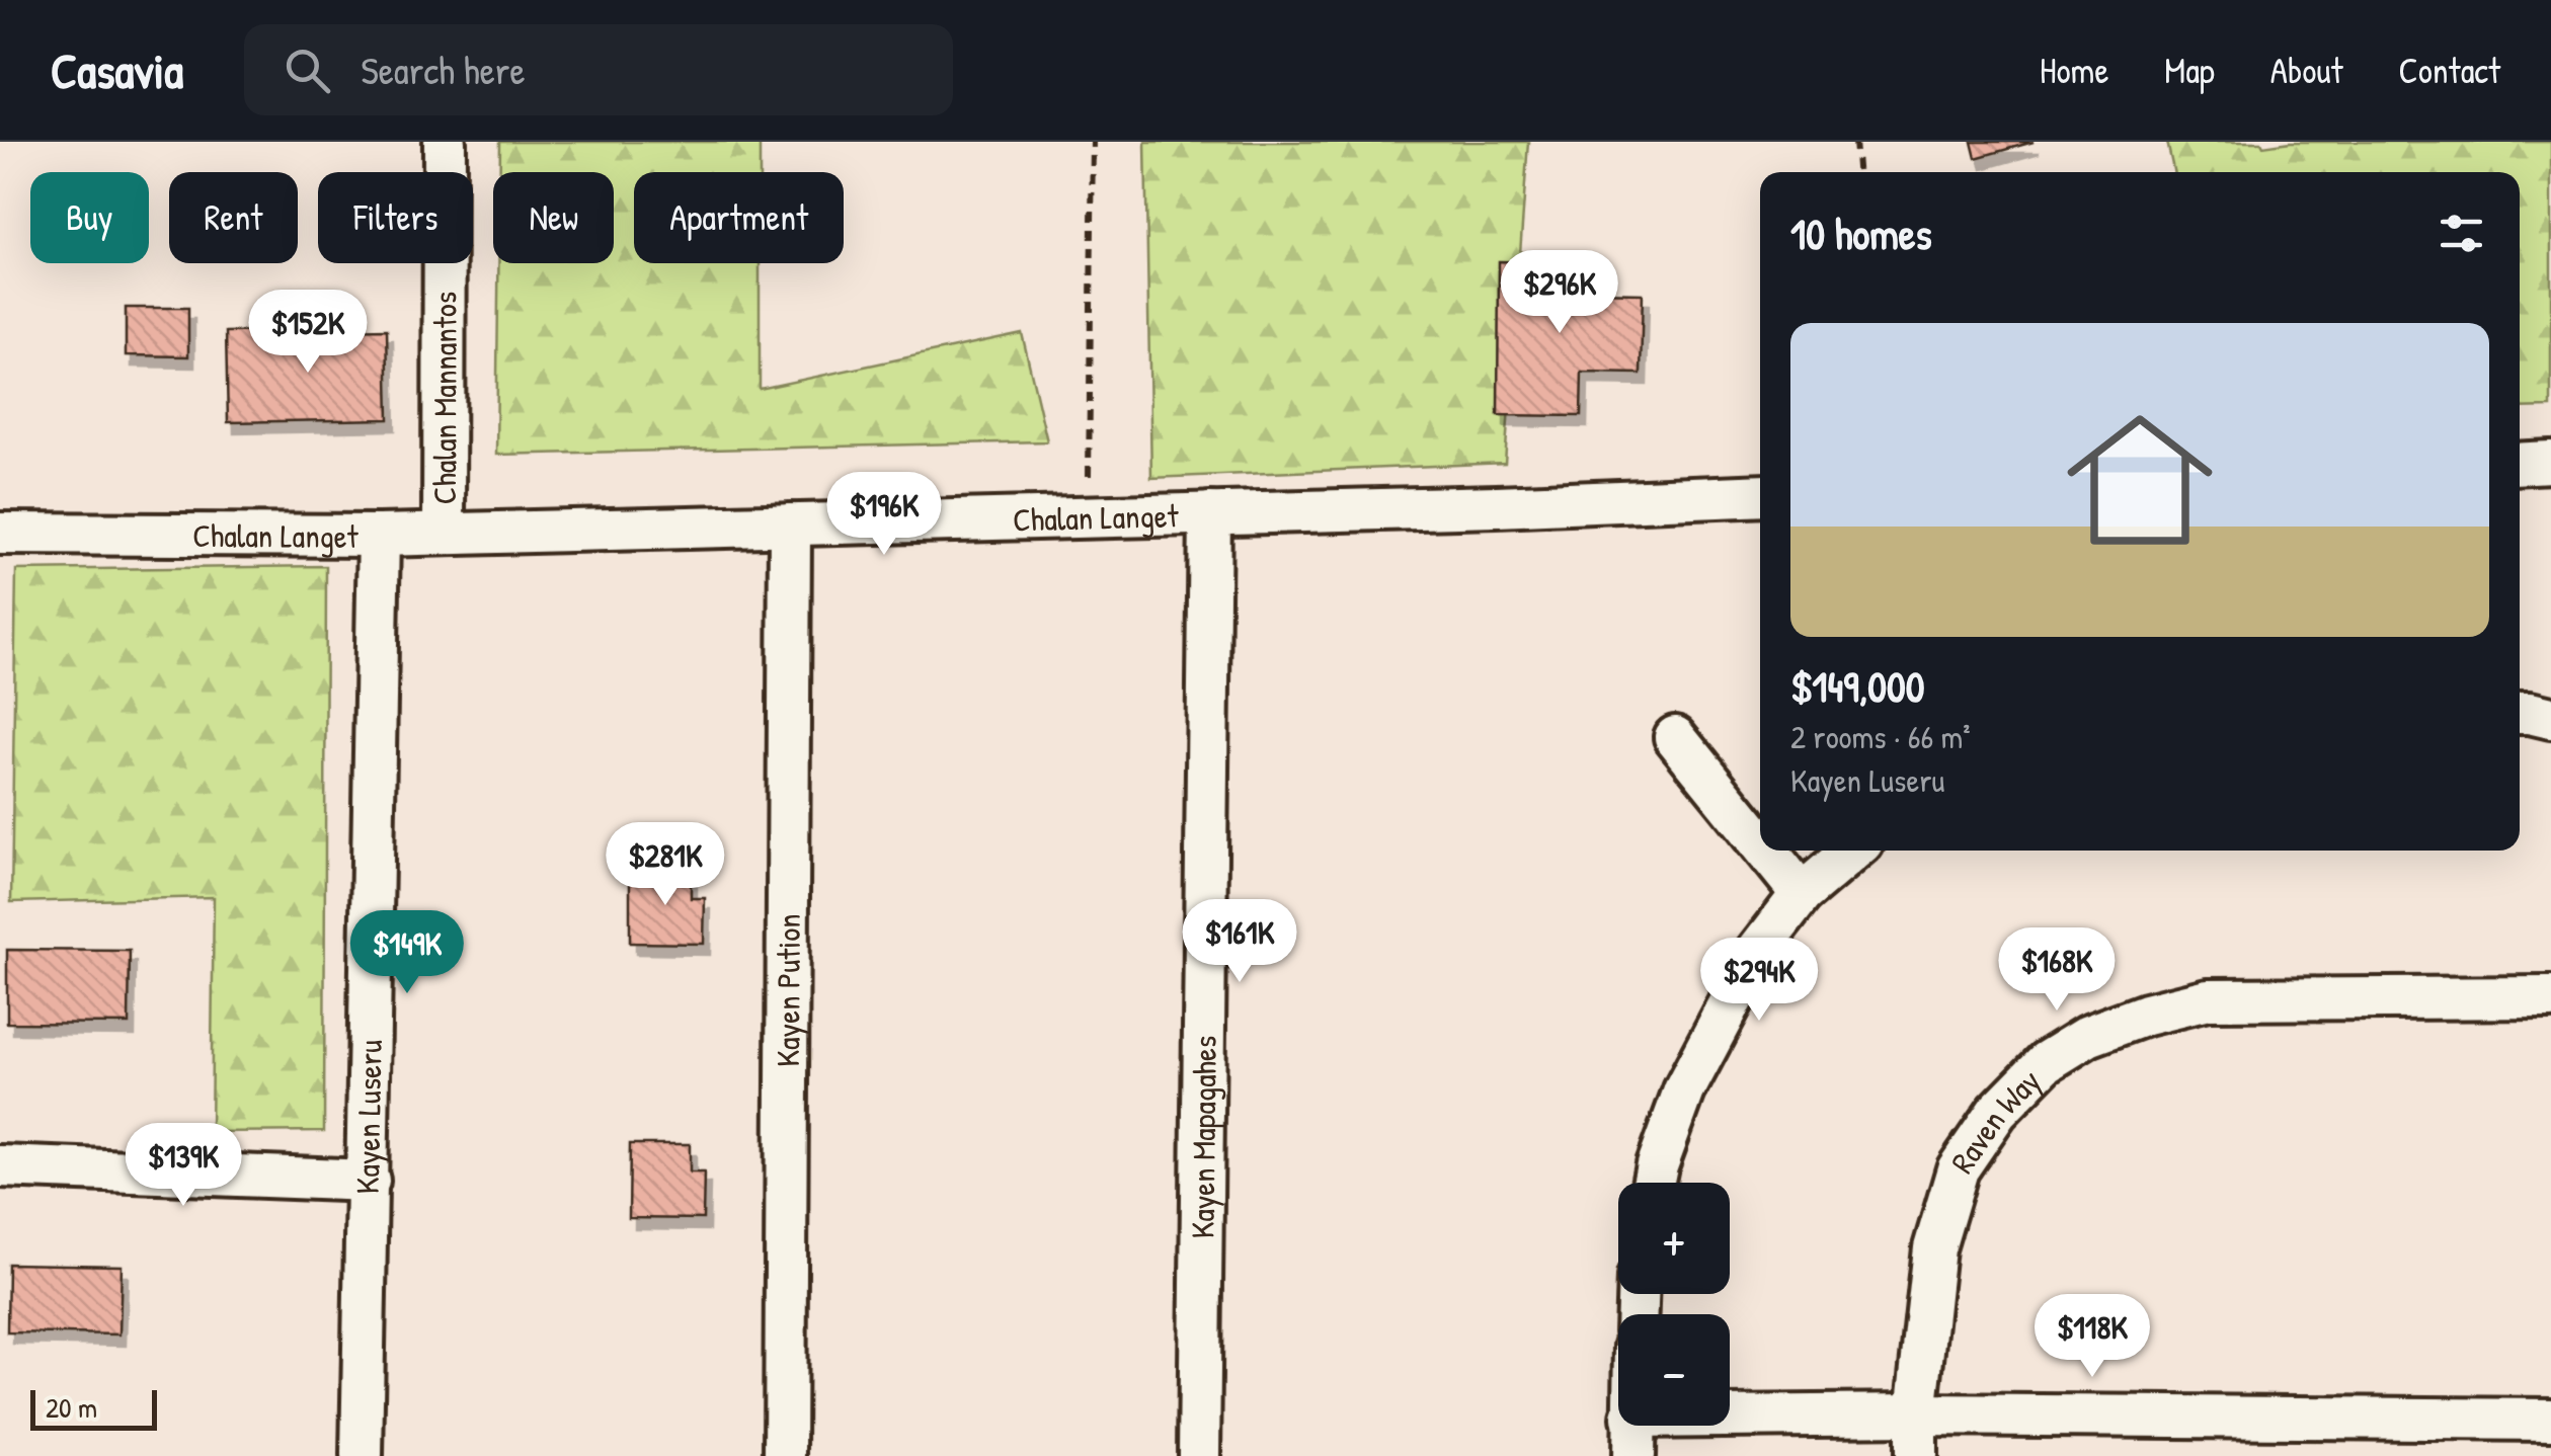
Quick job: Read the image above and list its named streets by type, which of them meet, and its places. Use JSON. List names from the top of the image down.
{
  "streets": {
    "street": [
      "Chalan Mannantos",
      "Chalan Langet",
      "Kayen Pution",
      "Kayen Luseru",
      "Raven Way",
      "Kayen Mapagahes"
    ]
  },
  "crossings": [
    ["Chalan Mannantos", "Chalan Langet"],
    ["Chalan Langet", "Kayen Pution"],
    ["Chalan Langet", "Kayen Luseru"],
    ["Chalan Langet", "Kayen Mapagahes"]
  ],
  "scale_bar": "20 m",
  "page": {
    "header": "Casavia",
    "search": "Search here",
    "nav": [
      "Home",
      "Map",
      "About",
      "Contact"
    ],
    "chip": [
      "Buy",
      "Rent",
      "Filters",
      "New",
      "Apartment"
    ],
    "heading": "10 homes",
    "price": [
      "$296K",
      "$152K",
      "$196K",
      "$281K",
      "$161K",
      "$149K",
      "$168K",
      "$294K",
      "$139K",
      "$118K"
    ],
    "list": [
      {
        "name": "$149,000",
        "note": "2 rooms · 66 m² · Kayen Luseru"
      }
    ],
    "map_buttons": ["+", "−"],
    "scale": "20 m"
  }
}
